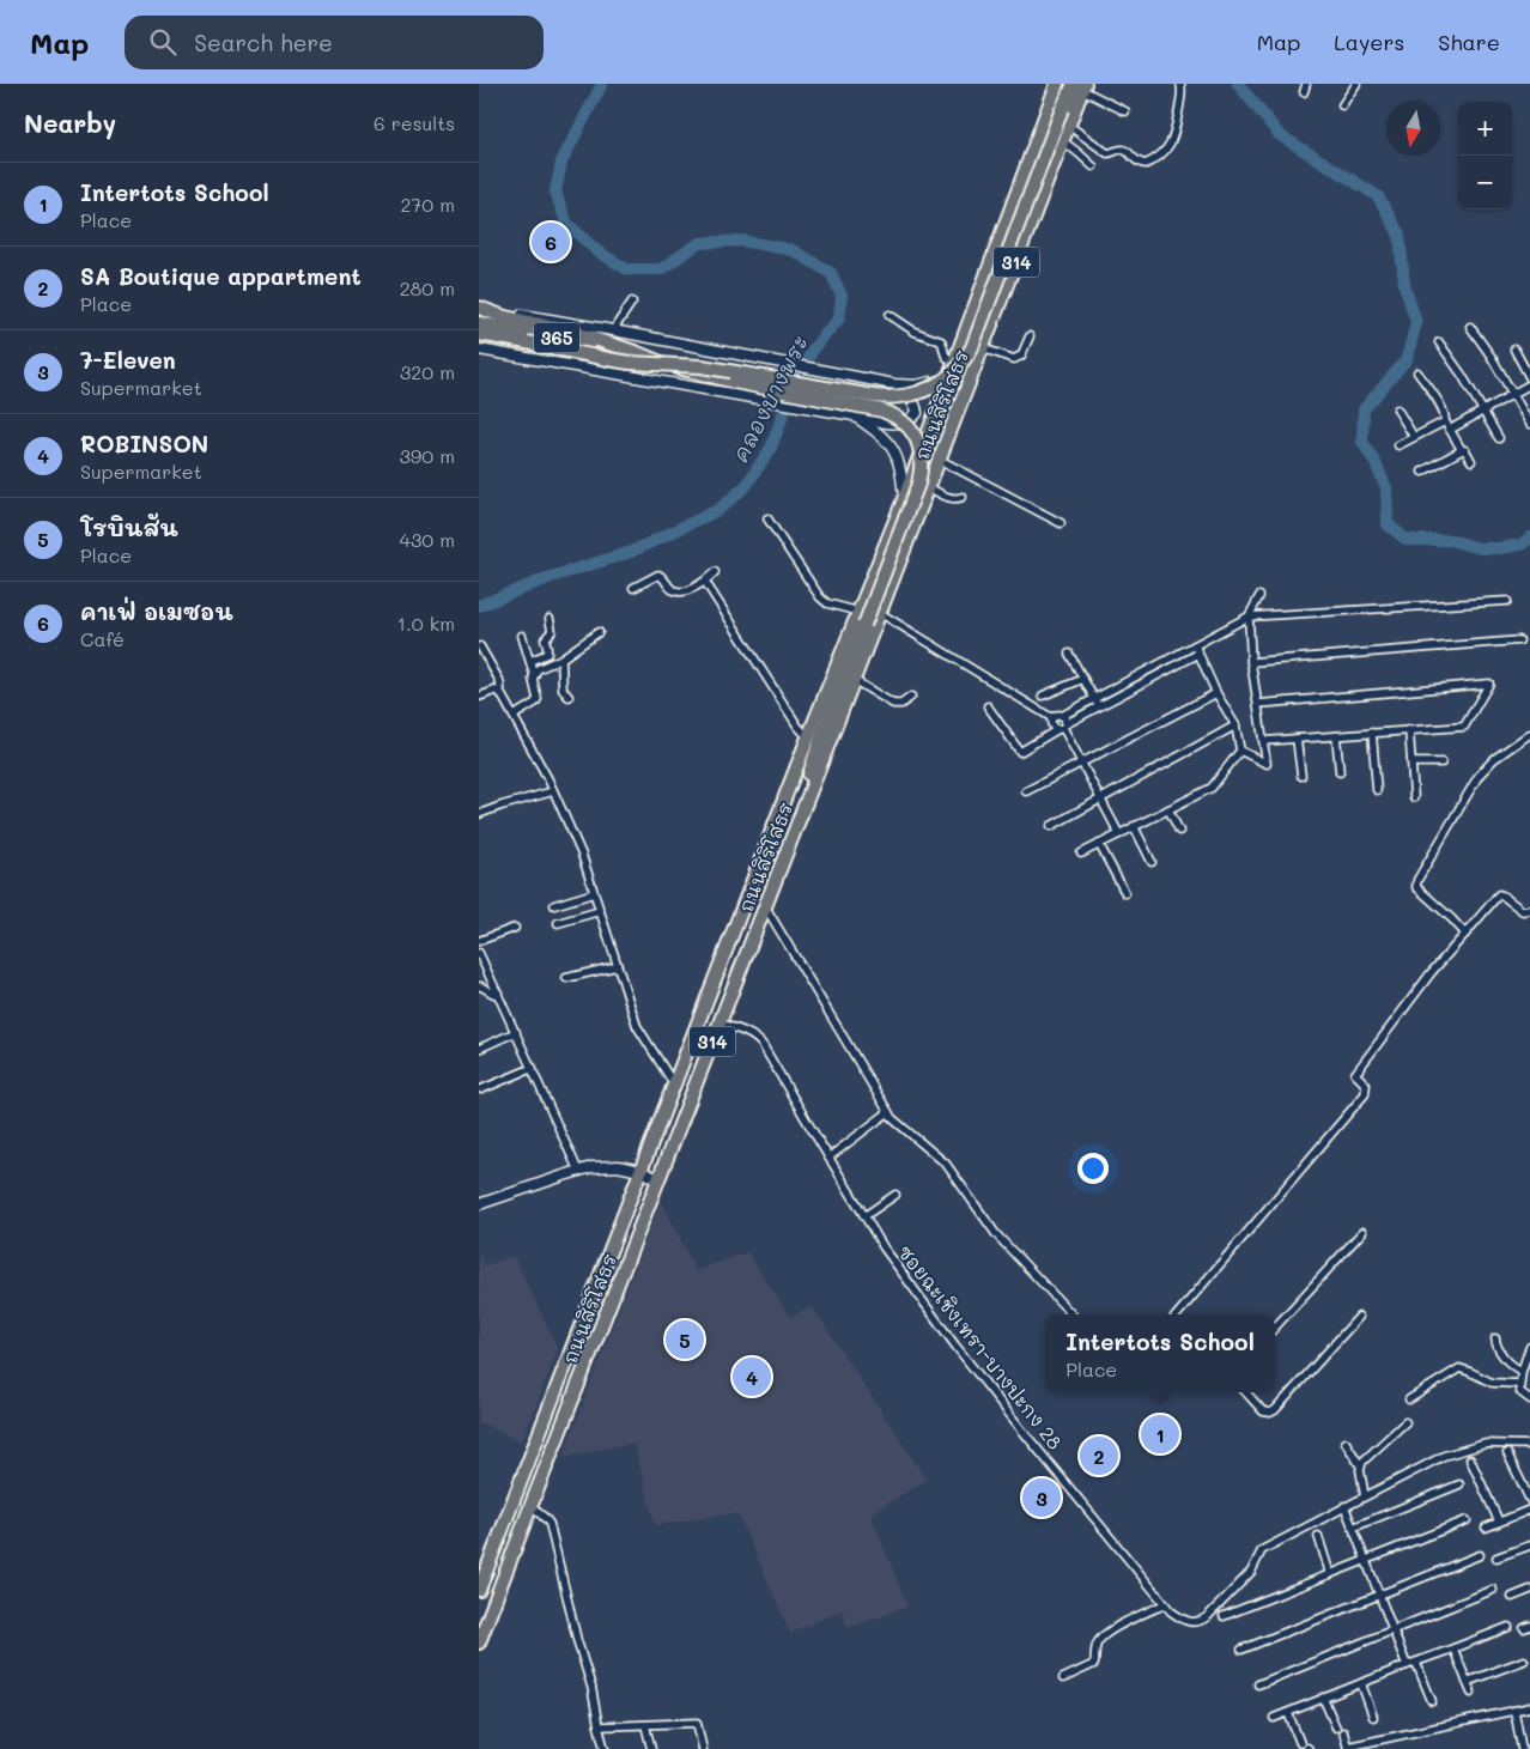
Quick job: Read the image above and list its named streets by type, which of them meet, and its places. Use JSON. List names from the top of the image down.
{
  "streets": {
    "highway": ["314", "365", "ถนนสิริโสธร"],
    "street": ["ซอยฉะเชิงเทรา-บางปะกง 28"]
  },
  "crossings": [
    ["365", "ถนนสิริโสธร"],
    ["ถนนสิริโสธร", "ซอยฉะเชิงเทรา-บางปะกง 28"]
  ],
  "water": ["คลองบางพระ"],
  "north": "bottom",
  "page": {
    "header": "Map",
    "search": "Search here",
    "nav": ["Map", "Layers", "Share"],
    "heading": ["Nearby", "6 results"],
    "map_buttons": ["+", "−"],
    "list": [
      {
        "mark": "1",
        "name": "Intertots School",
        "note": "Place",
        "value": "270 m"
      },
      {
        "mark": "2",
        "name": "SA Boutique appartment",
        "note": "Place",
        "value": "280 m"
      },
      {
        "mark": "3",
        "name": "7-Eleven",
        "note": "Supermarket",
        "value": "320 m"
      },
      {
        "mark": "4",
        "name": "ROBINSON",
        "note": "Supermarket",
        "value": "390 m"
      },
      {
        "mark": "5",
        "name": "โรบินสัน",
        "note": "Place",
        "value": "430 m"
      },
      {
        "mark": "6",
        "name": "คาเฟ่ อเมซอน",
        "note": "Café",
        "value": "1.0 km"
      }
    ],
    "pins": [
      "6",
      "5",
      "4",
      "1",
      "2",
      "3"
    ],
    "popup": ["Intertots School", "Place"]
  }
}
